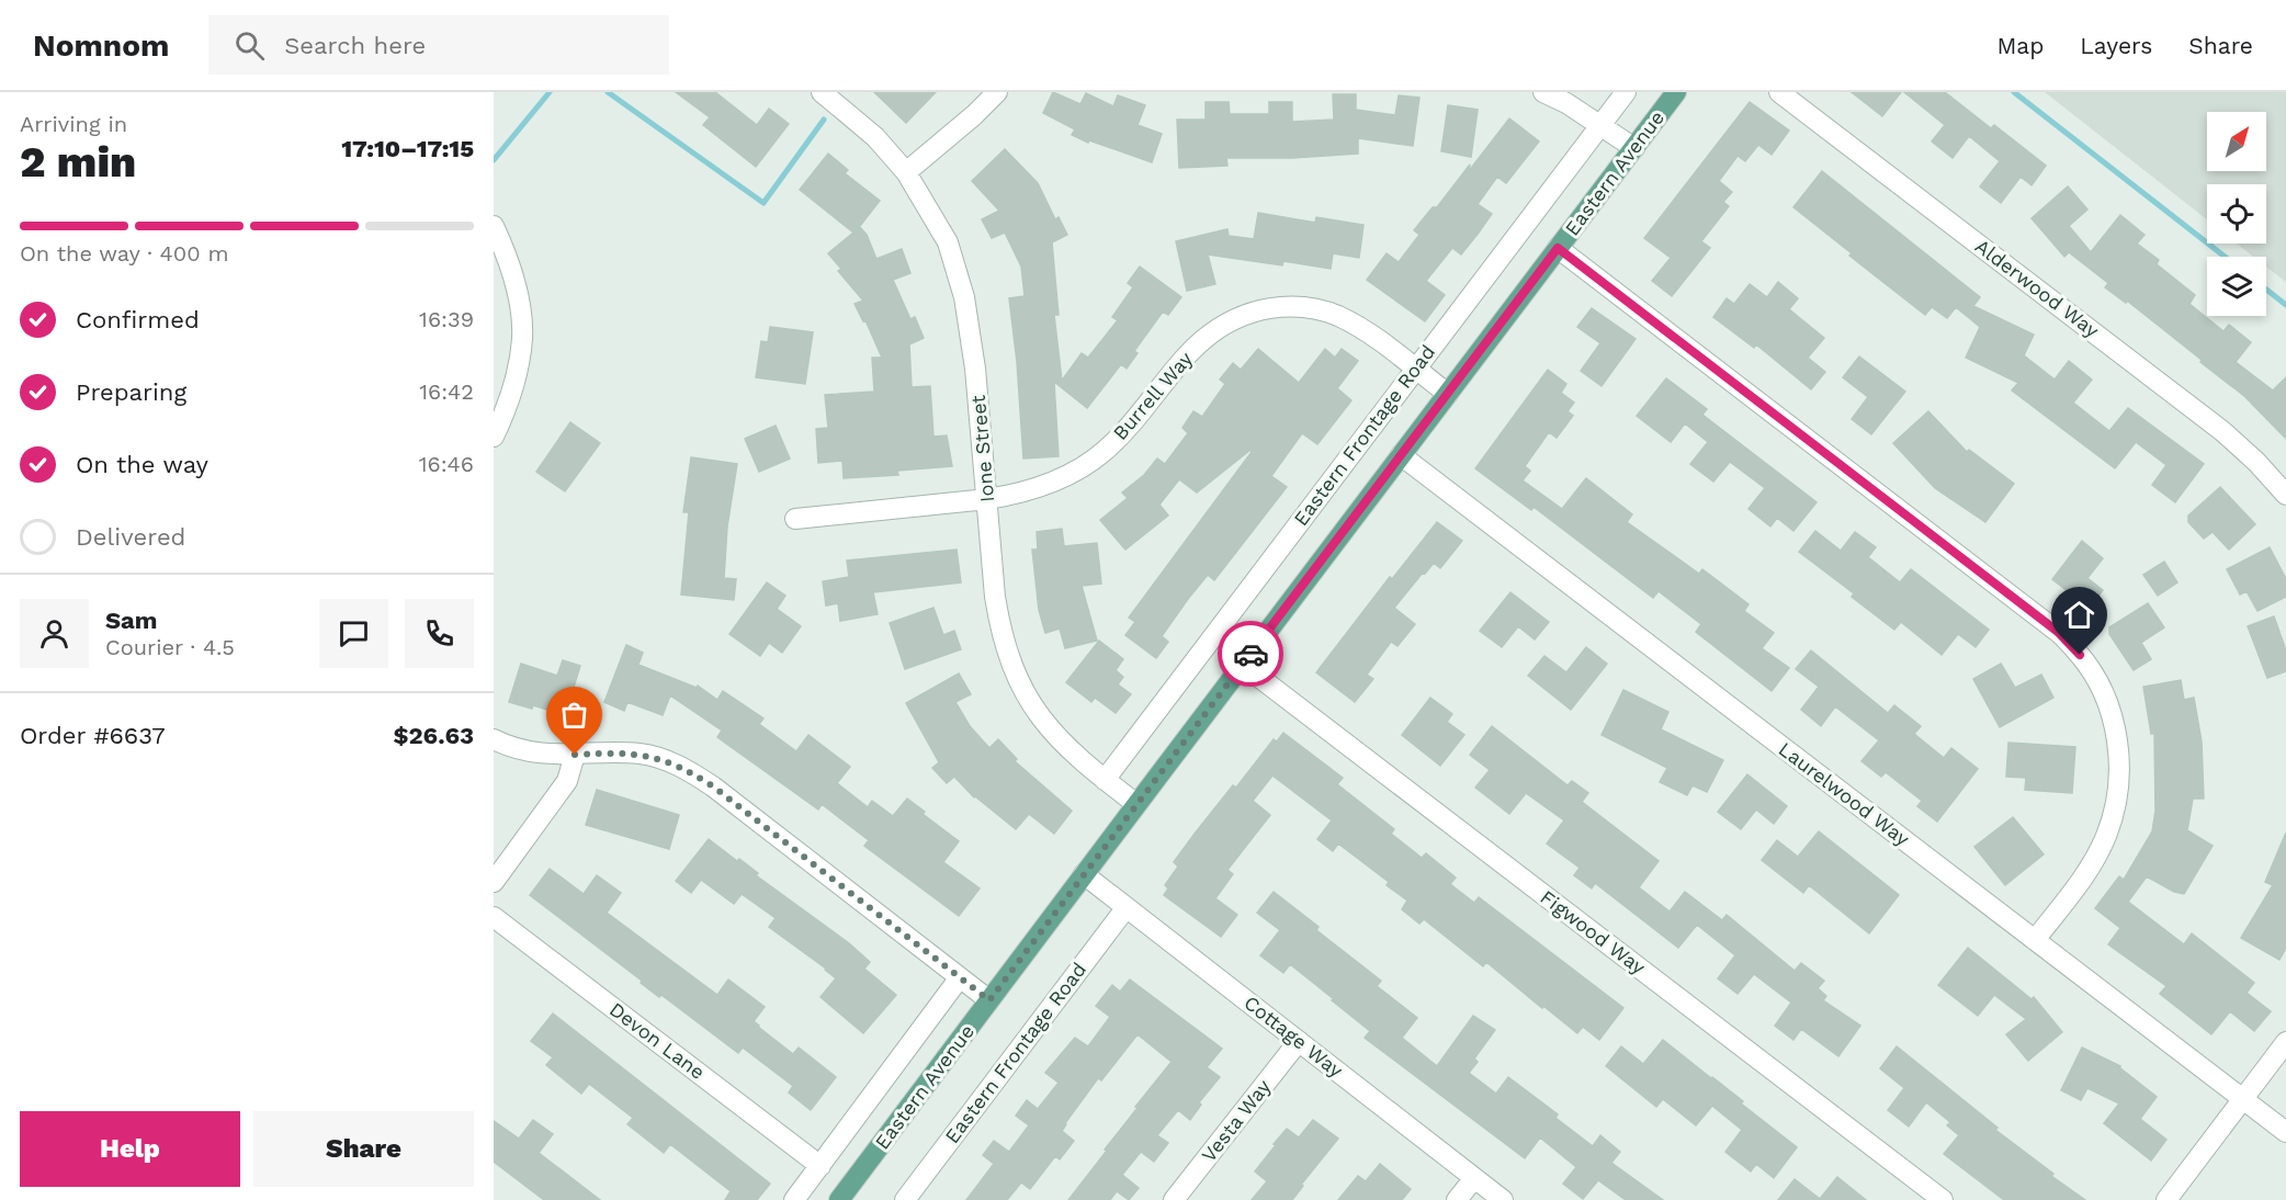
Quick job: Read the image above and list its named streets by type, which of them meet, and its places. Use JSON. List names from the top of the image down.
{
  "streets": {
    "main road": ["Eastern Avenue"],
    "street": [
      "Alderwood Way",
      "Burrell Way",
      "Eastern Frontage Road",
      "Ione Street",
      "Laurelwood Way",
      "Figwood Way",
      "Cottage Way",
      "Devon Lane",
      "Vesta Way"
    ]
  },
  "crossings": [
    ["Eastern Avenue", "Burrell Way"],
    ["Eastern Avenue", "Ione Street"],
    ["Eastern Avenue", "Laurelwood Way"],
    ["Eastern Avenue", "Figwood Way"],
    ["Eastern Avenue", "Cottage Way"],
    ["Burrell Way", "Eastern Frontage Road"],
    ["Burrell Way", "Ione Street"],
    ["Eastern Frontage Road", "Ione Street"],
    ["Eastern Frontage Road", "Cottage Way"],
    ["Cottage Way", "Vesta Way"]
  ],
  "north": "top right",
  "page": {
    "header": "Nomnom",
    "search": "Search here",
    "nav": ["Map", "Layers", "Share"],
    "heading": ["2 min", "Arriving in", "17:10–17:15"],
    "panel": [
      "Sam",
      "Courier · 4.5",
      "Order #6637",
      "$26.63"
    ],
    "bar": "On the way · 400 m",
    "list": [
      ["Confirmed", "16:39"],
      ["Preparing", "16:42"],
      ["On the way", "16:46"],
      "Delivered"
    ],
    "buttons": ["Help", "Share"]
  }
}
